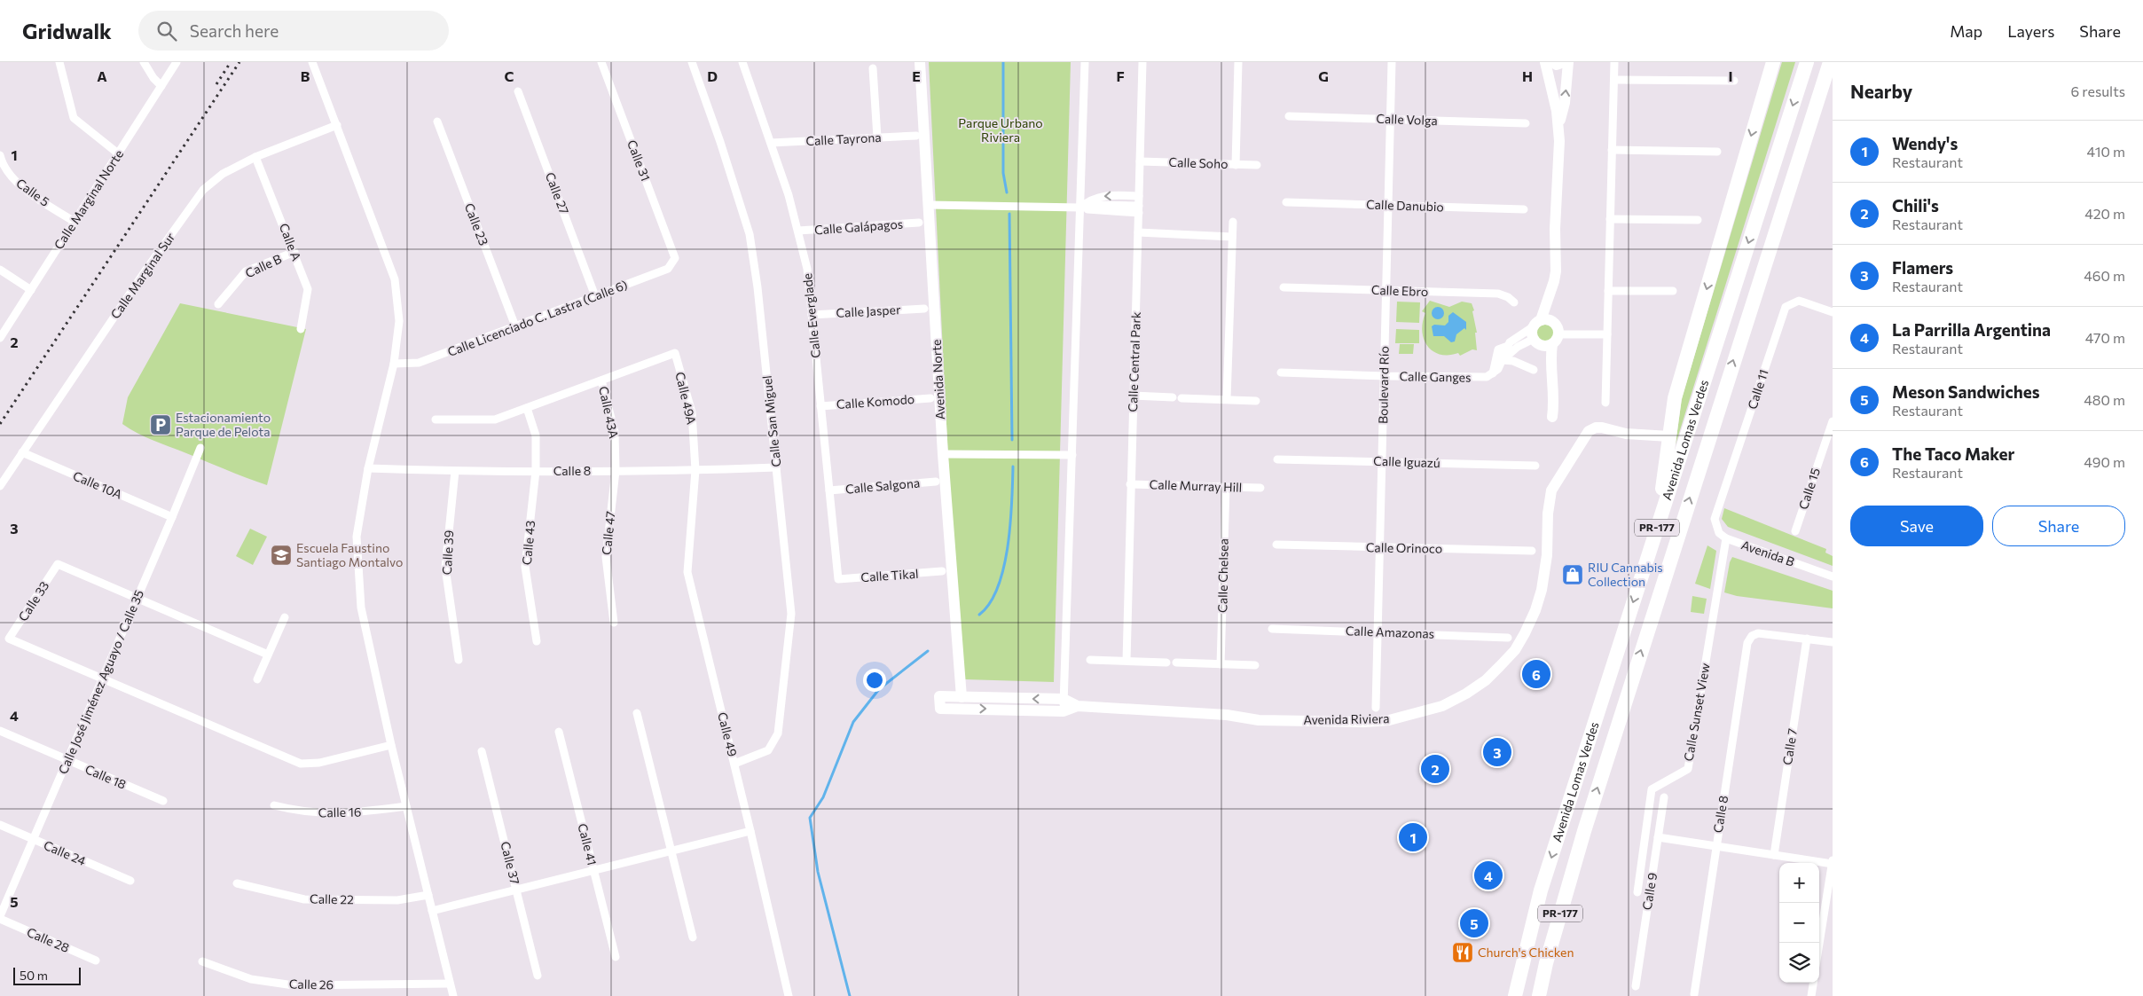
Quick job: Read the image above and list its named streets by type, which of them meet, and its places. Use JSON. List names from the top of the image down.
{
  "streets": {
    "highway": ["Avenida Lomas Verdes", "PR-177"],
    "street": [
      "Calle Volga",
      "Calle Tayrona",
      "Calle 31",
      "Calle Soho",
      "Calle 5",
      "Calle 27",
      "Calle Marginal Norte",
      "Calle Danubio",
      "Calle 23",
      "Calle Galápagos",
      "Calle A",
      "Calle B",
      "Calle Marginal Sur",
      "Calle Ebro",
      "Calle Jasper",
      "Calle Everglade",
      "Calle Licenciado C. Lastra (Calle 6)",
      "Calle Central Park",
      "Calle Ganges",
      "Avenida Norte",
      "Boulevard Río",
      "Calle 11",
      "Calle 49A",
      "Calle Komodo",
      "Calle 43A",
      "Calle San Miguel",
      "Calle Iguazú",
      "Calle 8",
      "Calle 10A",
      "Calle Salgona",
      "Calle Murray Hill",
      "Calle 15",
      "Calle 47",
      "Calle 43",
      "Calle Orinoco",
      "Calle 39",
      "Avenida B",
      "Calle Tikal",
      "Calle Chelsea",
      "Calle 33",
      "Calle Amazonas",
      "Calle José Jiménez Aguayo / Calle 35",
      "Calle Sunset View",
      "Avenida Riviera",
      "Calle 49",
      "Calle 7",
      "Calle 18",
      "Calle 16",
      "Calle 41",
      "Calle 24",
      "Calle 37",
      "Calle 9",
      "Calle 22",
      "Calle 28",
      "Calle 26"
    ]
  },
  "crossings": [
    ["Calle Volga", "Boulevard Río"],
    ["Calle Tayrona", "Calle Everglade"],
    ["Calle 31", "Calle Licenciado C. Lastra (Calle 6)"],
    ["Calle Soho", "Calle Central Park"],
    ["Calle 5", "Calle Marginal Norte"],
    ["Calle 27", "Calle Licenciado C. Lastra (Calle 6)"],
    ["Calle Danubio", "Boulevard Río"],
    ["Calle 23", "Calle Licenciado C. Lastra (Calle 6)"],
    ["Calle Galápagos", "Calle Everglade"],
    ["Calle A", "Calle B"],
    ["Calle A", "Calle Marginal Sur"],
    ["Calle Marginal Sur", "Calle 10A"],
    ["Calle Ebro", "Boulevard Río"],
    ["Calle Jasper", "Calle Everglade"],
    ["Calle Everglade", "Calle Komodo"],
    ["Calle Everglade", "Calle Salgona"],
    ["Calle Everglade", "Calle Tikal"],
    ["Calle Central Park", "Calle Murray Hill"],
    ["Calle Ganges", "Boulevard Río"],
    ["Avenida Norte", "Avenida Riviera"],
    ["Boulevard Río", "Calle Iguazú"],
    ["Boulevard Río", "Calle Orinoco"],
    ["Boulevard Río", "Calle Amazonas"],
    ["Calle 11", "Avenida B"],
    ["Calle 49A", "Calle 43A"],
    ["Calle 49A", "Calle 8"],
    ["Calle 49A", "Calle 49"],
    ["Calle 43A", "Calle 8"],
    ["Calle 43A", "Calle 47"],
    ["Calle San Miguel", "Calle 8"],
    ["Calle San Miguel", "Calle 49"],
    ["Calle 8", "Calle 47"],
    ["Calle 8", "Calle 43"],
    ["Calle 8", "Calle 39"],
    ["Calle 8", "Calle 49"],
    ["Calle 8", "Calle 7"],
    ["Calle 10A", "Calle José Jiménez Aguayo / Calle 35"],
    ["Calle Murray Hill", "Calle Chelsea"],
    ["Avenida B", "Calle Sunset View"],
    ["Calle 33", "Calle José Jiménez Aguayo / Calle 35"],
    ["Calle José Jiménez Aguayo / Calle 35", "Calle 18"],
    ["Calle José Jiménez Aguayo / Calle 35", "Calle 24"],
    ["Calle José Jiménez Aguayo / Calle 35", "Calle 28"]
  ],
  "parks": ["Parque Urbano Riviera"],
  "places": {
    "parking": ["Estacionamiento Parque de Pelota"],
    "school or university": ["Escuela Faustino Santiago Montalvo"],
    "shop": ["RIU Cannabis Collection"],
    "restaurant": ["Church's Chicken"]
  },
  "scale_bar": "50 m",
  "page": {
    "header": "Gridwalk",
    "search": "Search here",
    "nav": ["Map", "Layers", "Share"],
    "heading": ["Nearby", "6 results"],
    "list": [
      {
        "mark": "1",
        "name": "Wendy's",
        "note": "Restaurant",
        "value": "410 m"
      },
      {
        "mark": "2",
        "name": "Chili's",
        "note": "Restaurant",
        "value": "420 m"
      },
      {
        "mark": "3",
        "name": "Flamers",
        "note": "Restaurant",
        "value": "460 m"
      },
      {
        "mark": "4",
        "name": "La Parrilla Argentina",
        "note": "Restaurant",
        "value": "470 m"
      },
      {
        "mark": "5",
        "name": "Meson Sandwiches",
        "note": "Restaurant",
        "value": "480 m"
      },
      {
        "mark": "6",
        "name": "The Taco Maker",
        "note": "Restaurant",
        "value": "490 m"
      }
    ],
    "buttons": ["Save", "Share"],
    "pins": [
      "6",
      "3",
      "2",
      "1",
      "4",
      "5"
    ],
    "map_buttons": ["+", "−"],
    "scale": "50 m"
  },
  "grid": {
    "columns": [
      "A",
      "B",
      "C",
      "D",
      "E",
      "F",
      "G",
      "H",
      "I"
    ],
    "rows": [
      "1",
      "2",
      "3",
      "4",
      "5"
    ]
  }
}
